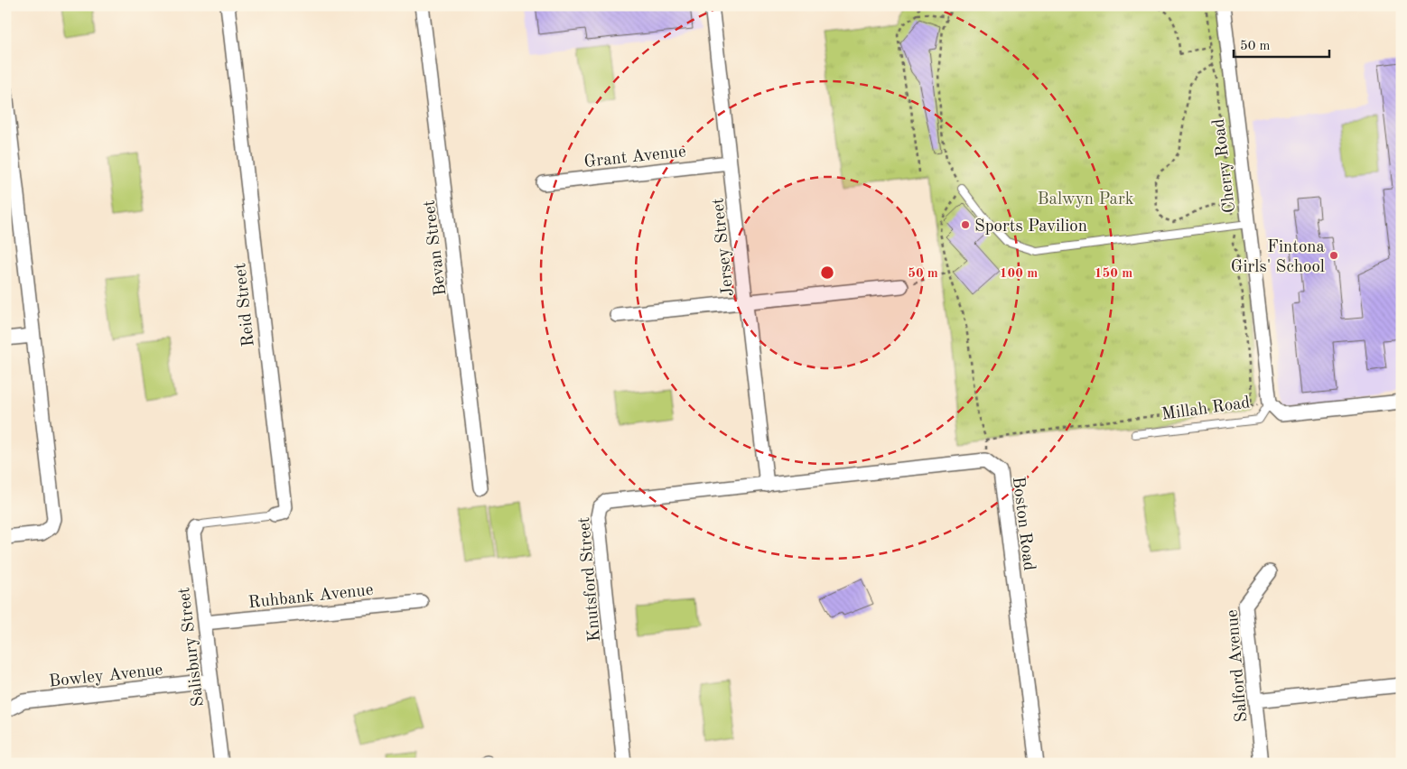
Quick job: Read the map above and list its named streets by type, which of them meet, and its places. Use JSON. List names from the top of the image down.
{
  "streets": {
    "street": [
      "Grant Avenue",
      "Cherry Road",
      "Jersey Street",
      "Bevan Street",
      "Reid Street",
      "Millah Road",
      "Boston Road",
      "Knutsford Street",
      "Ruhbank Avenue",
      "Salisbury Street",
      "Salford Avenue",
      "Bowley Avenue"
    ]
  },
  "crossings": [
    ["Grant Avenue", "Jersey Street"],
    ["Cherry Road", "Millah Road"],
    ["Jersey Street", "Boston Road"],
    ["Jersey Street", "Knutsford Street"],
    ["Reid Street", "Salisbury Street"],
    ["Boston Road", "Knutsford Street"],
    ["Ruhbank Avenue", "Salisbury Street"],
    ["Salisbury Street", "Bowley Avenue"]
  ],
  "parks": ["Balwyn Park"],
  "places": ["Sports Pavilion", "Fintona Girls' School"],
  "scale_bar": "50 m",
  "rings": ["50 m", "100 m", "150 m"]
}
